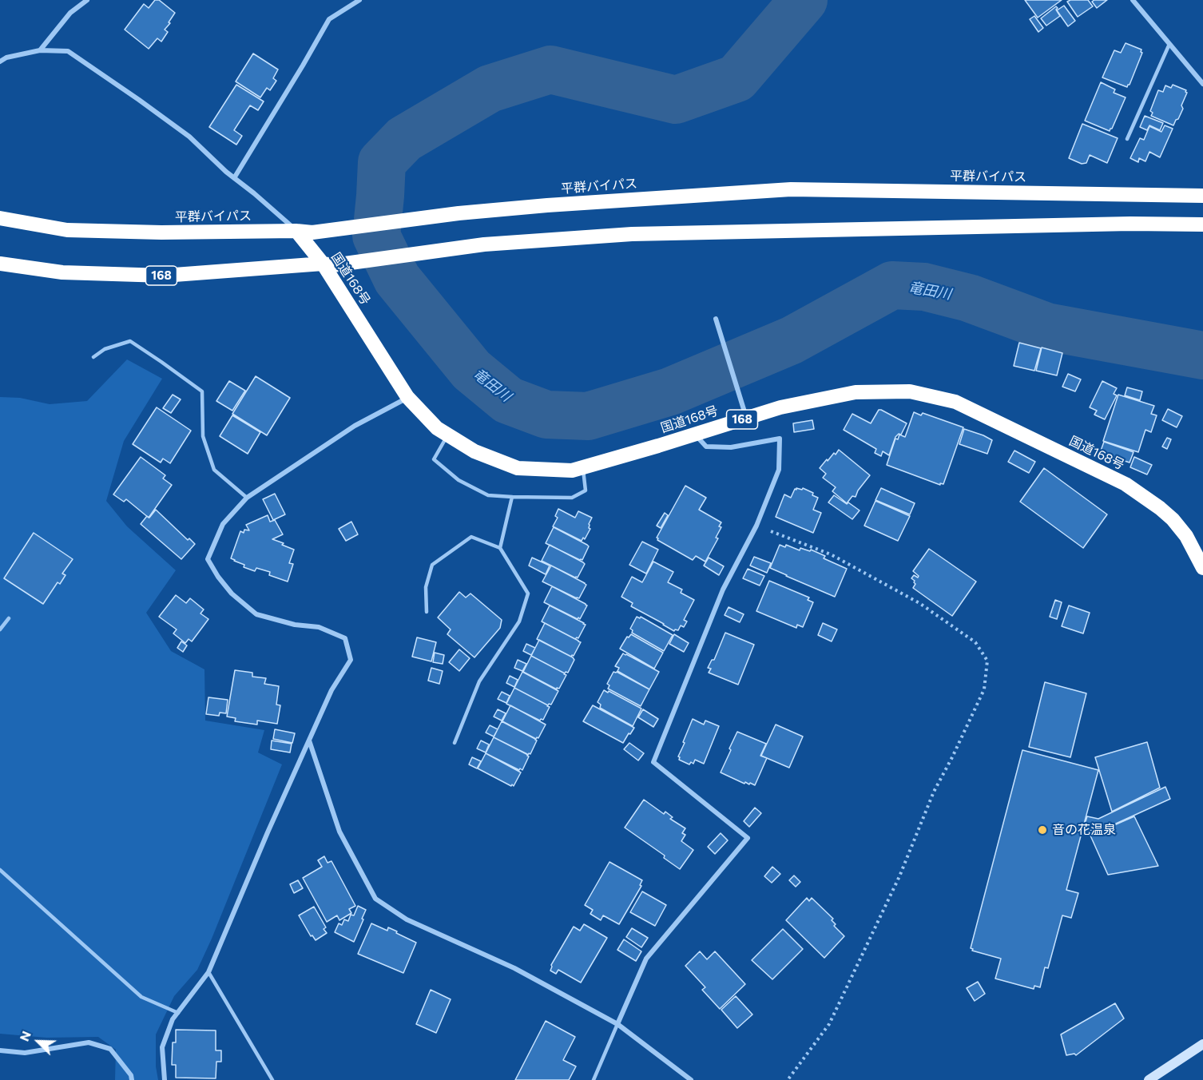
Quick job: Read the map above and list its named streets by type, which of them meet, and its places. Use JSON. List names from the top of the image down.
{
  "streets": {
    "highway": ["平群バイパス", "168", "国道168号"]
  },
  "crossings": [
    ["平群バイパス", "国道168号"],
    ["168", "国道168号"]
  ],
  "water": ["竜田川"],
  "places": ["音の花温泉"],
  "north": "top left"
}
